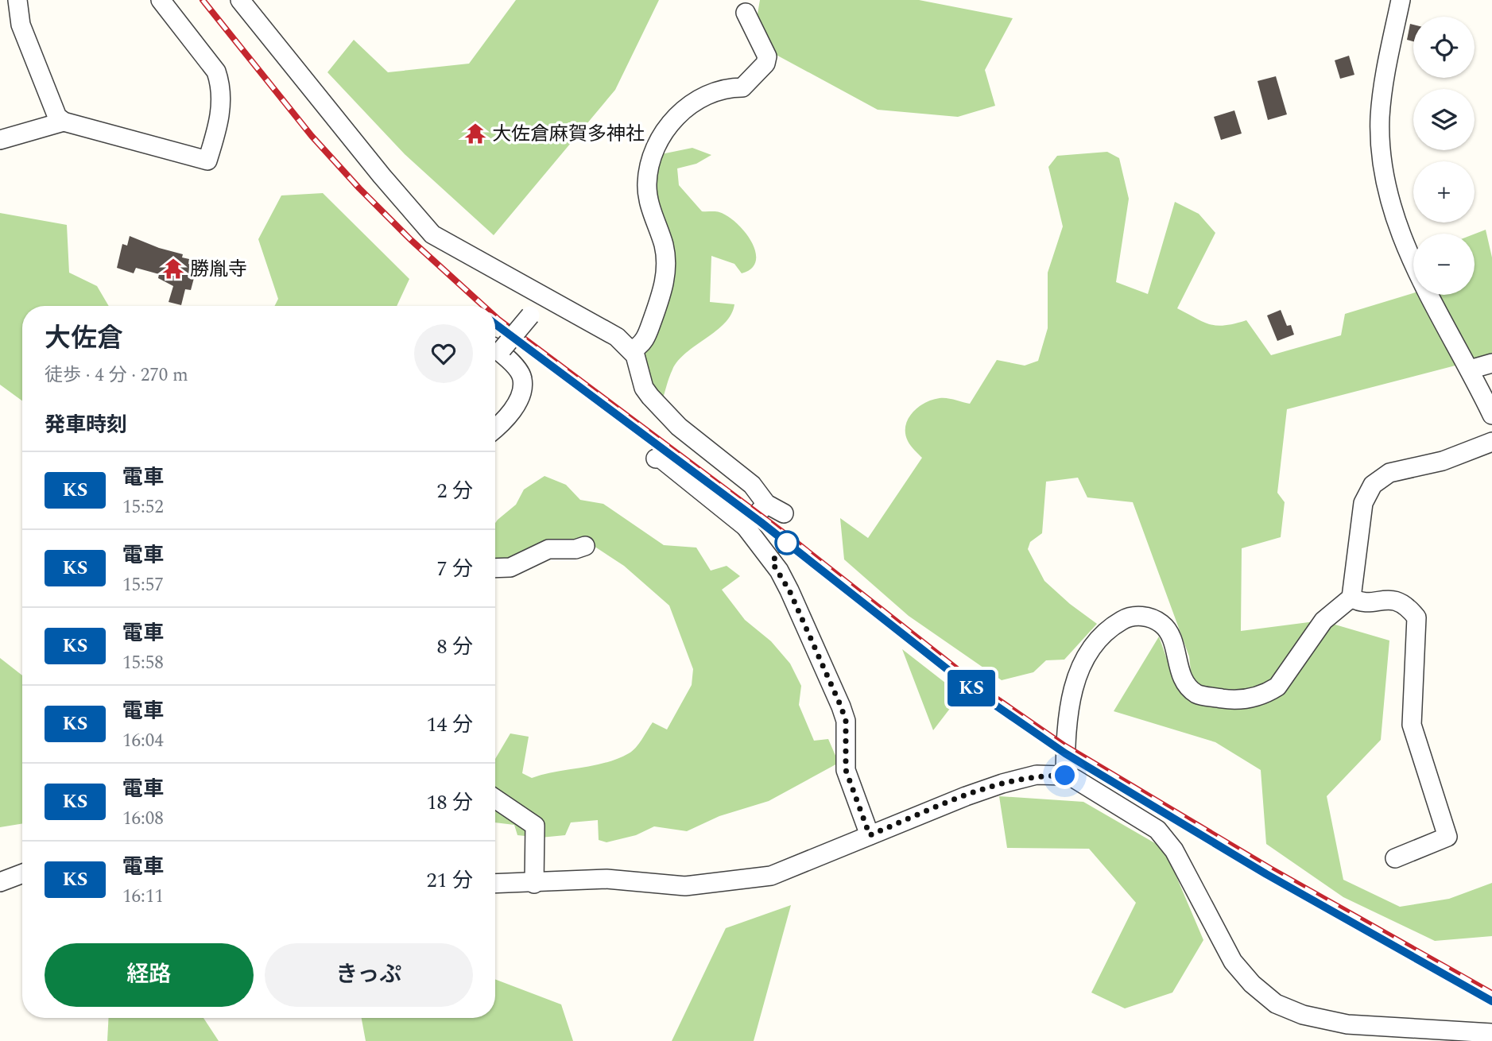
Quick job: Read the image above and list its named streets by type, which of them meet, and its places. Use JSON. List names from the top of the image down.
{
  "places": {
    "temple": ["大佐倉麻賀多神社", "勝胤寺"]
  },
  "page": {
    "on_map": "KS",
    "map_buttons": ["+", "−"],
    "heading": [
      ["大佐倉", "徒歩 · 4 分 · 270 m"],
      "発車時刻"
    ],
    "list": [
      {
        "mark": "KS",
        "name": "電車",
        "note": "15:52",
        "value": "2 分"
      },
      {
        "mark": "KS",
        "name": "電車",
        "note": "15:57",
        "value": "7 分"
      },
      {
        "mark": "KS",
        "name": "電車",
        "note": "15:58",
        "value": "8 分"
      },
      {
        "mark": "KS",
        "name": "電車",
        "note": "16:04",
        "value": "14 分"
      },
      {
        "mark": "KS",
        "name": "電車",
        "note": "16:08",
        "value": "18 分"
      },
      {
        "mark": "KS",
        "name": "電車",
        "note": "16:11",
        "value": "21 分"
      }
    ],
    "buttons": ["経路", "きっぷ"]
  }
}
